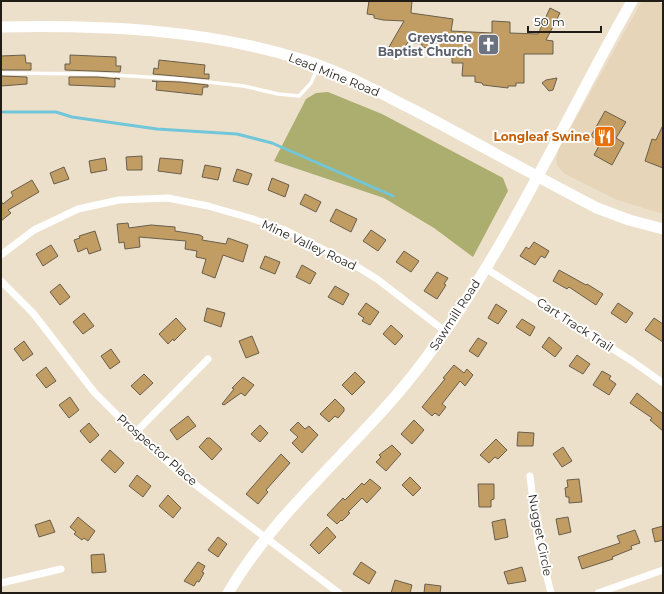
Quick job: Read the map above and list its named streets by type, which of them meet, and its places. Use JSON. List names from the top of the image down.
{
  "streets": {
    "street": [
      "Lead Mine Road",
      "Mine Valley Road",
      "Sawmill Road",
      "Cart Track Trail",
      "Prospector Place",
      "Nugget Circle"
    ]
  },
  "crossings": [
    ["Lead Mine Road", "Sawmill Road"],
    ["Mine Valley Road", "Sawmill Road"],
    ["Sawmill Road", "Cart Track Trail"],
    ["Sawmill Road", "Prospector Place"]
  ],
  "places": {
    "church": ["Greystone Baptist Church"],
    "restaurant": ["Longleaf Swine"]
  },
  "scale_bar": "50 m"
}
